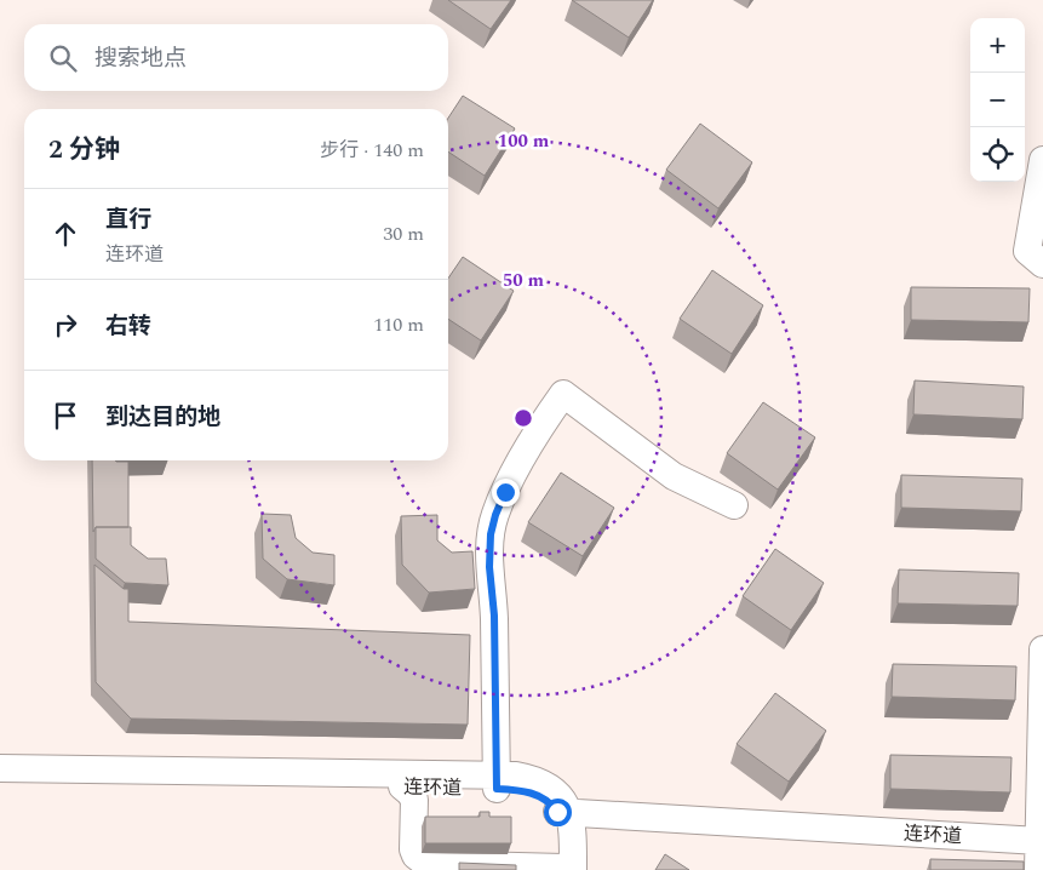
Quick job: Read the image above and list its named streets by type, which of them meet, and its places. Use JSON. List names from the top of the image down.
{
  "streets": {
    "street": ["连环道"]
  },
  "page": {
    "map_buttons": ["+", "−"],
    "search": "搜索地点",
    "heading": ["2 分钟", "步行 · 140 m"],
    "list": [
      ["直行", "连环道", "30 m"],
      ["右转", "110 m"],
      "到达目的地"
    ]
  },
  "rings": ["100 m", "50 m"]
}
